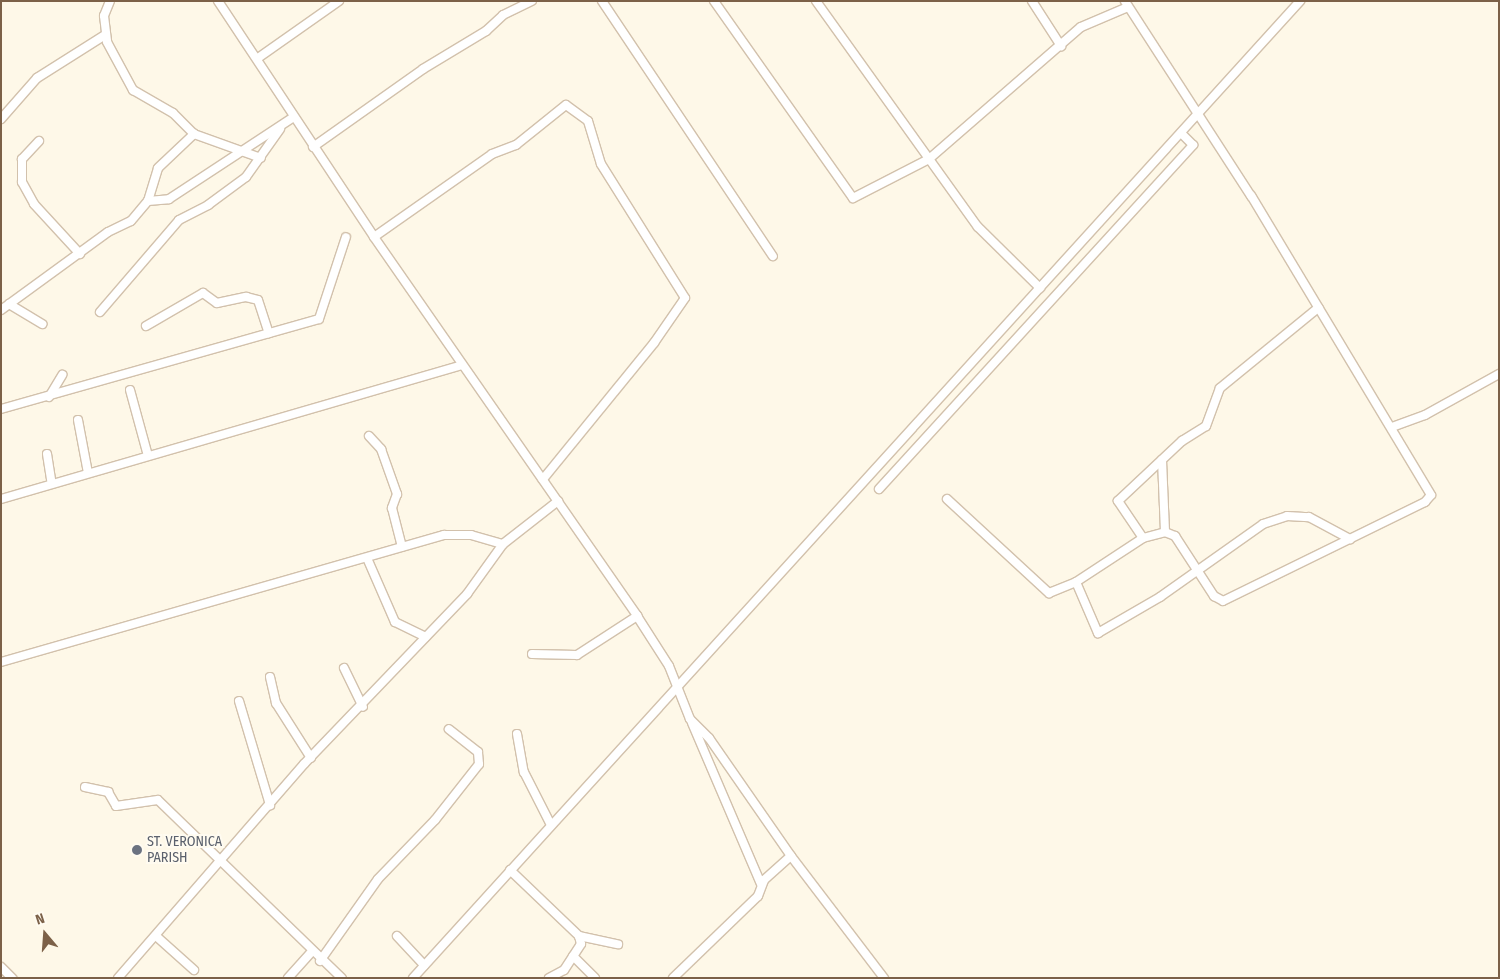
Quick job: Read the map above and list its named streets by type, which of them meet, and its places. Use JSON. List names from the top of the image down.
{
  "places": ["ST. VERONICA PARISH"],
  "north": "top"
}
